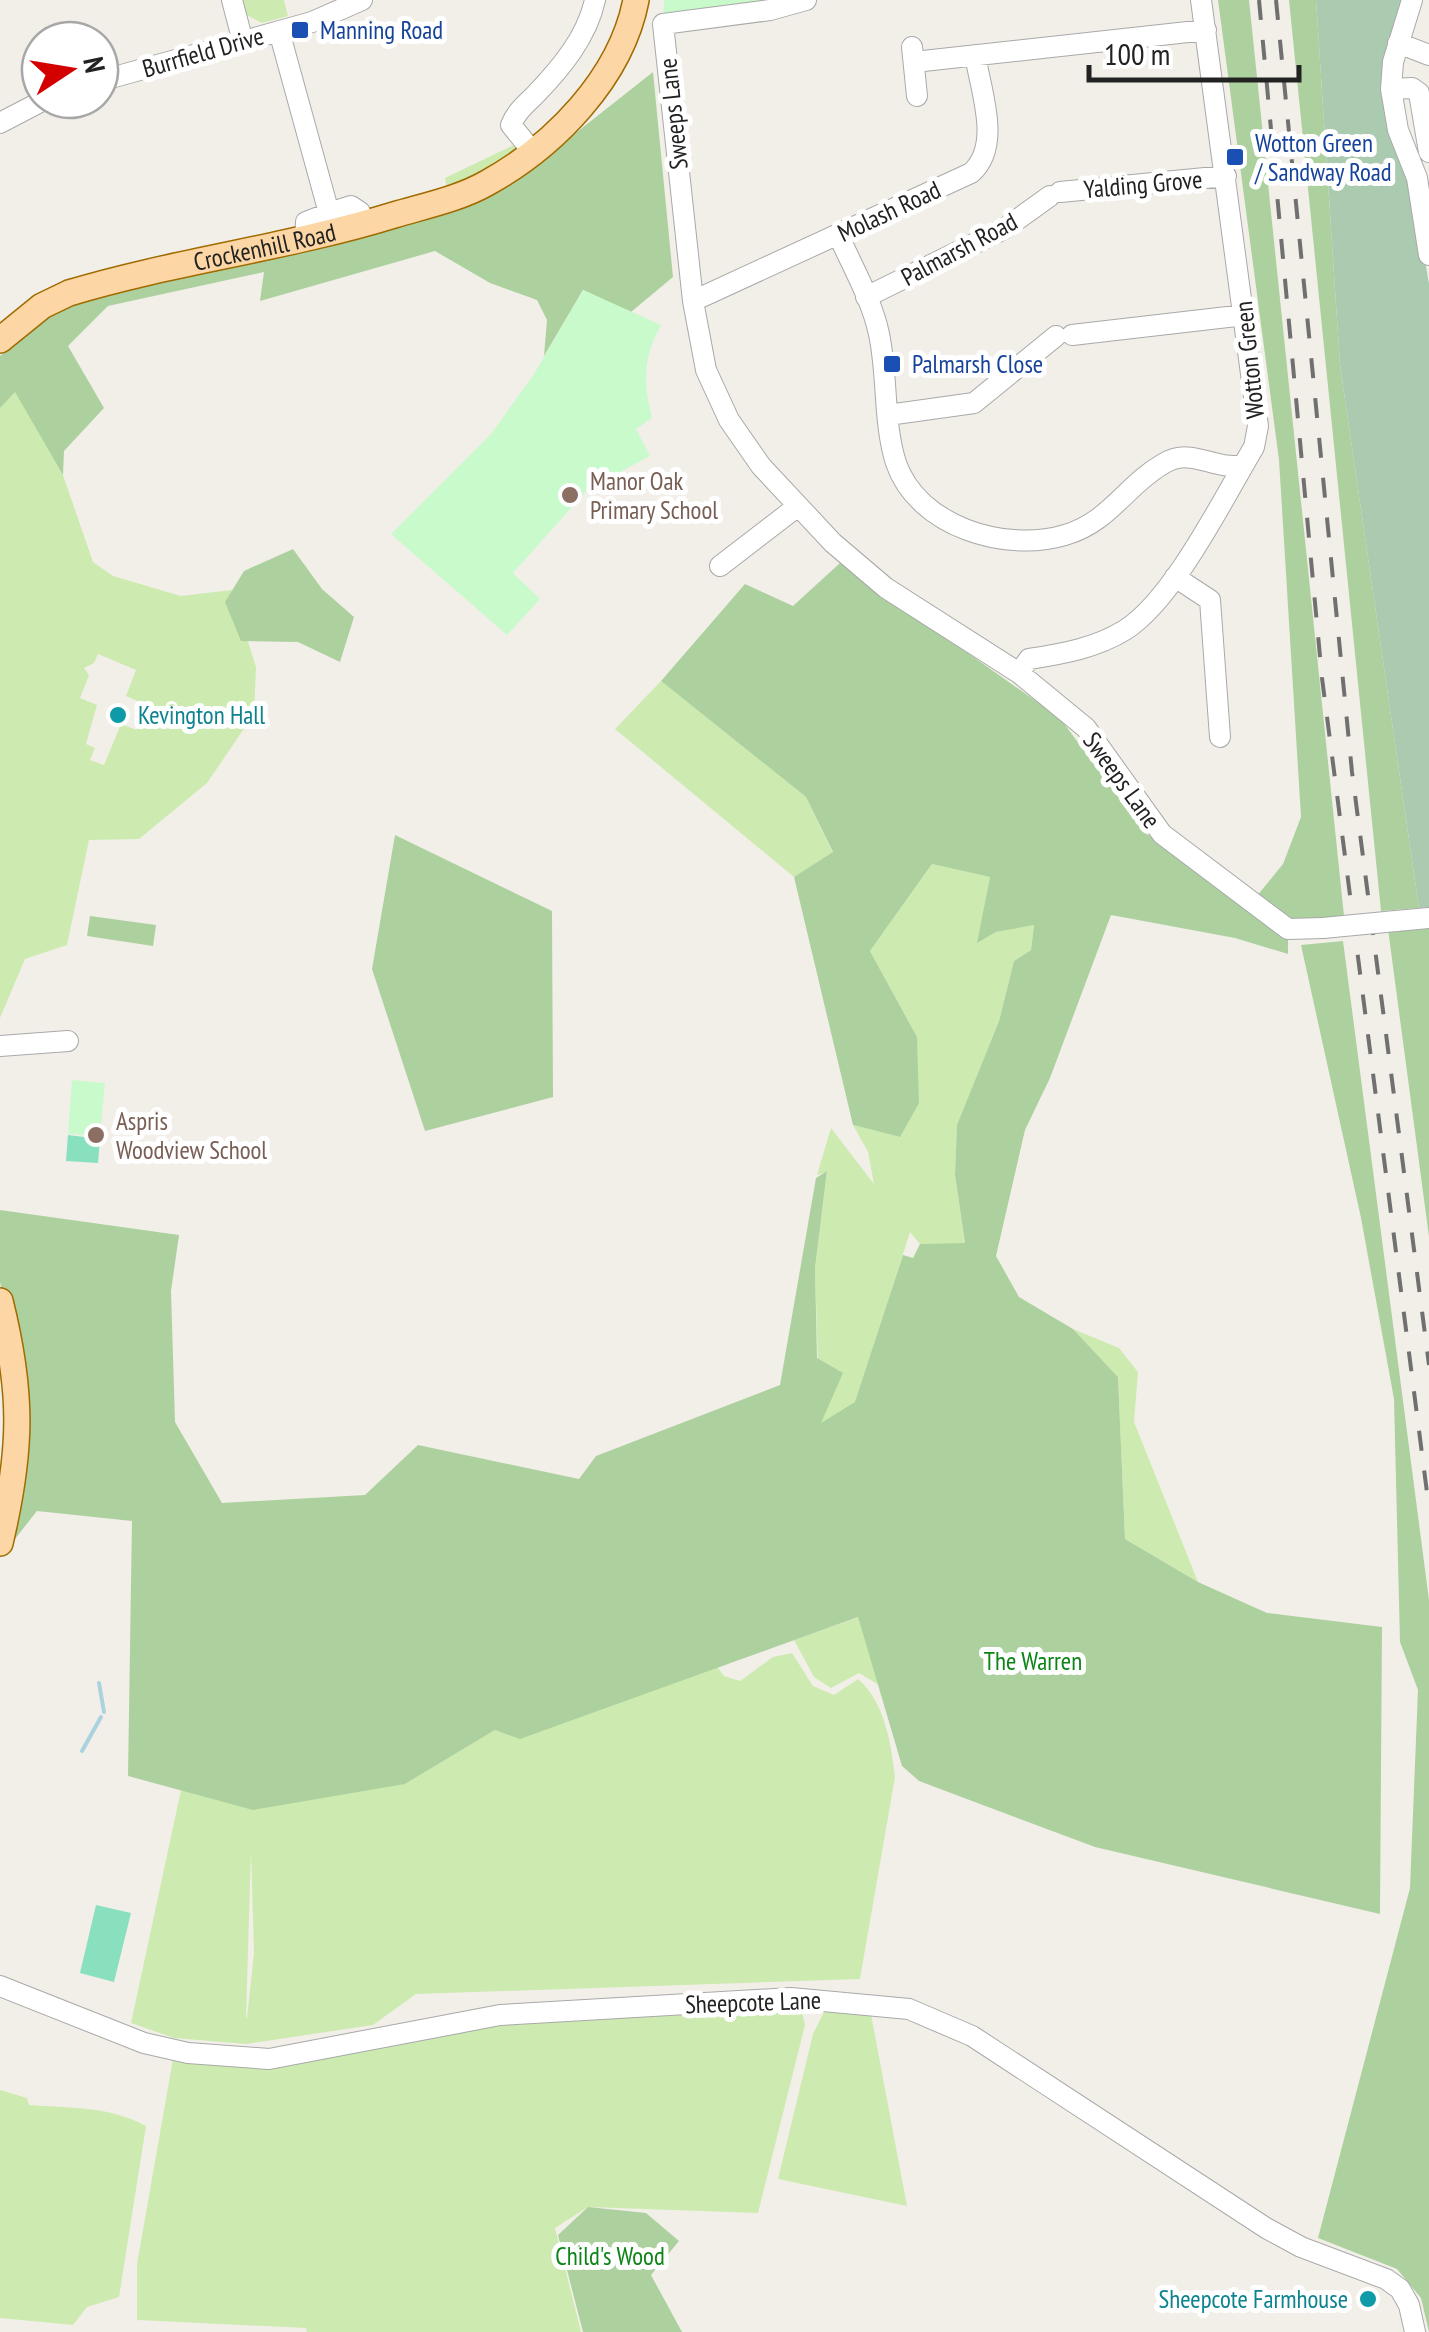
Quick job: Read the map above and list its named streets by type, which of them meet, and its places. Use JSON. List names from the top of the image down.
{
  "streets": {
    "main road": ["Crockenhill Road"],
    "street": [
      "Burrfield Drive",
      "Sweeps Lane",
      "Yalding Grove",
      "Molash Road",
      "Palmarsh Road",
      "Wotton Green",
      "Sheepcote Lane"
    ]
  },
  "crossings": [
    ["Sweeps Lane", "Molash Road"],
    ["Sweeps Lane", "Crockenhill Road"],
    ["Sweeps Lane", "Wotton Green"],
    ["Yalding Grove", "Palmarsh Road"],
    ["Yalding Grove", "Wotton Green"]
  ],
  "parks": ["The Warren", "Child's Wood"],
  "places": {
    "transit": ["Manning Road", "Wotton Green / Sandway Road", "Palmarsh Close"],
    "other": [
      "Manor Oak Primary School",
      "Kevington Hall",
      "Aspris Woodview School",
      "Sheepcote Farmhouse"
    ]
  },
  "scale_bar": "100 m",
  "north": "right"
}
